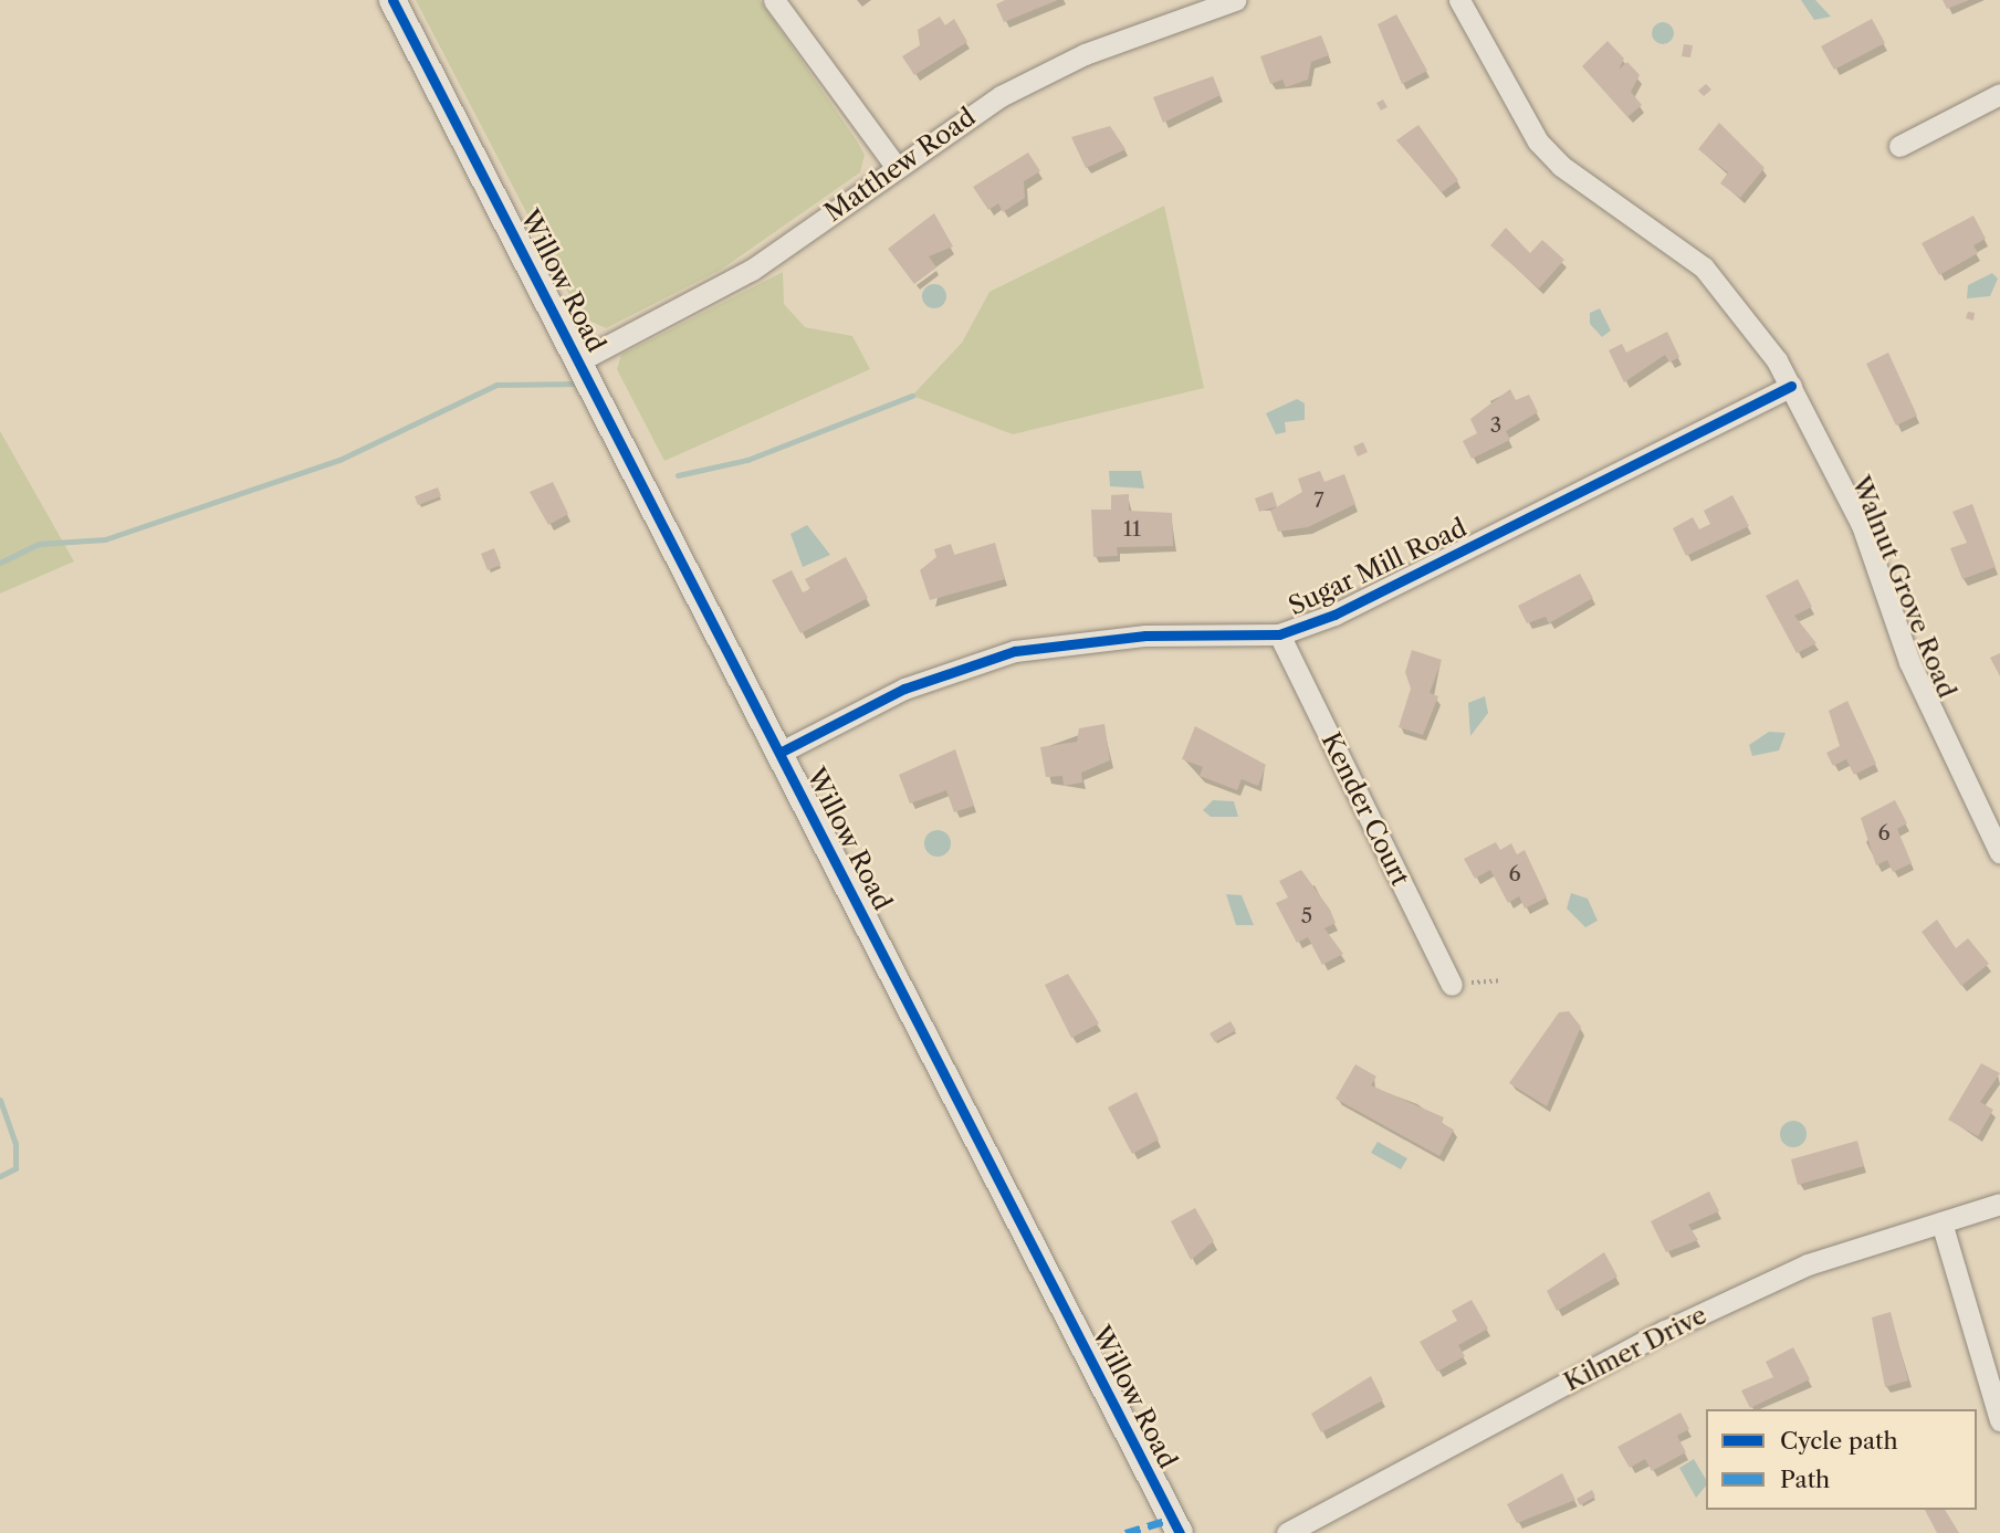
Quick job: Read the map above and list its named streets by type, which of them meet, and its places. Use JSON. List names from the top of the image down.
{
  "streets": {
    "street": [
      "Matthew Road",
      "Willow Road",
      "Sugar Mill Road",
      "Walnut Grove Road",
      "Kender Court",
      "Kilmer Drive"
    ]
  },
  "crossings": [
    ["Matthew Road", "Willow Road"],
    ["Willow Road", "Sugar Mill Road"],
    ["Sugar Mill Road", "Walnut Grove Road"],
    ["Sugar Mill Road", "Kender Court"]
  ],
  "house_numbers": [
    "3",
    "7",
    "11",
    "6",
    "6",
    "5"
  ],
  "legend": ["Cycle path", "Path"]
}
